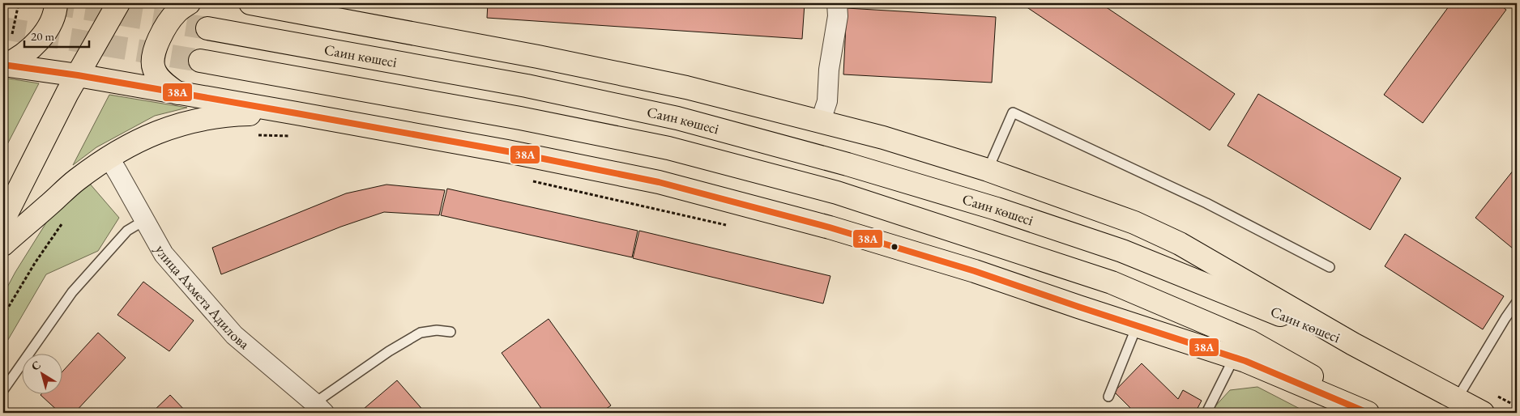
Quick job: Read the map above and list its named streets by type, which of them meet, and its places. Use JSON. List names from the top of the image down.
{
  "streets": {
    "main road": ["Саин көшесі"],
    "street": ["улица Ахмета Адилова"]
  },
  "lines": ["transit line 38А"],
  "scale_bar": "20 m",
  "north": "top left"
}
